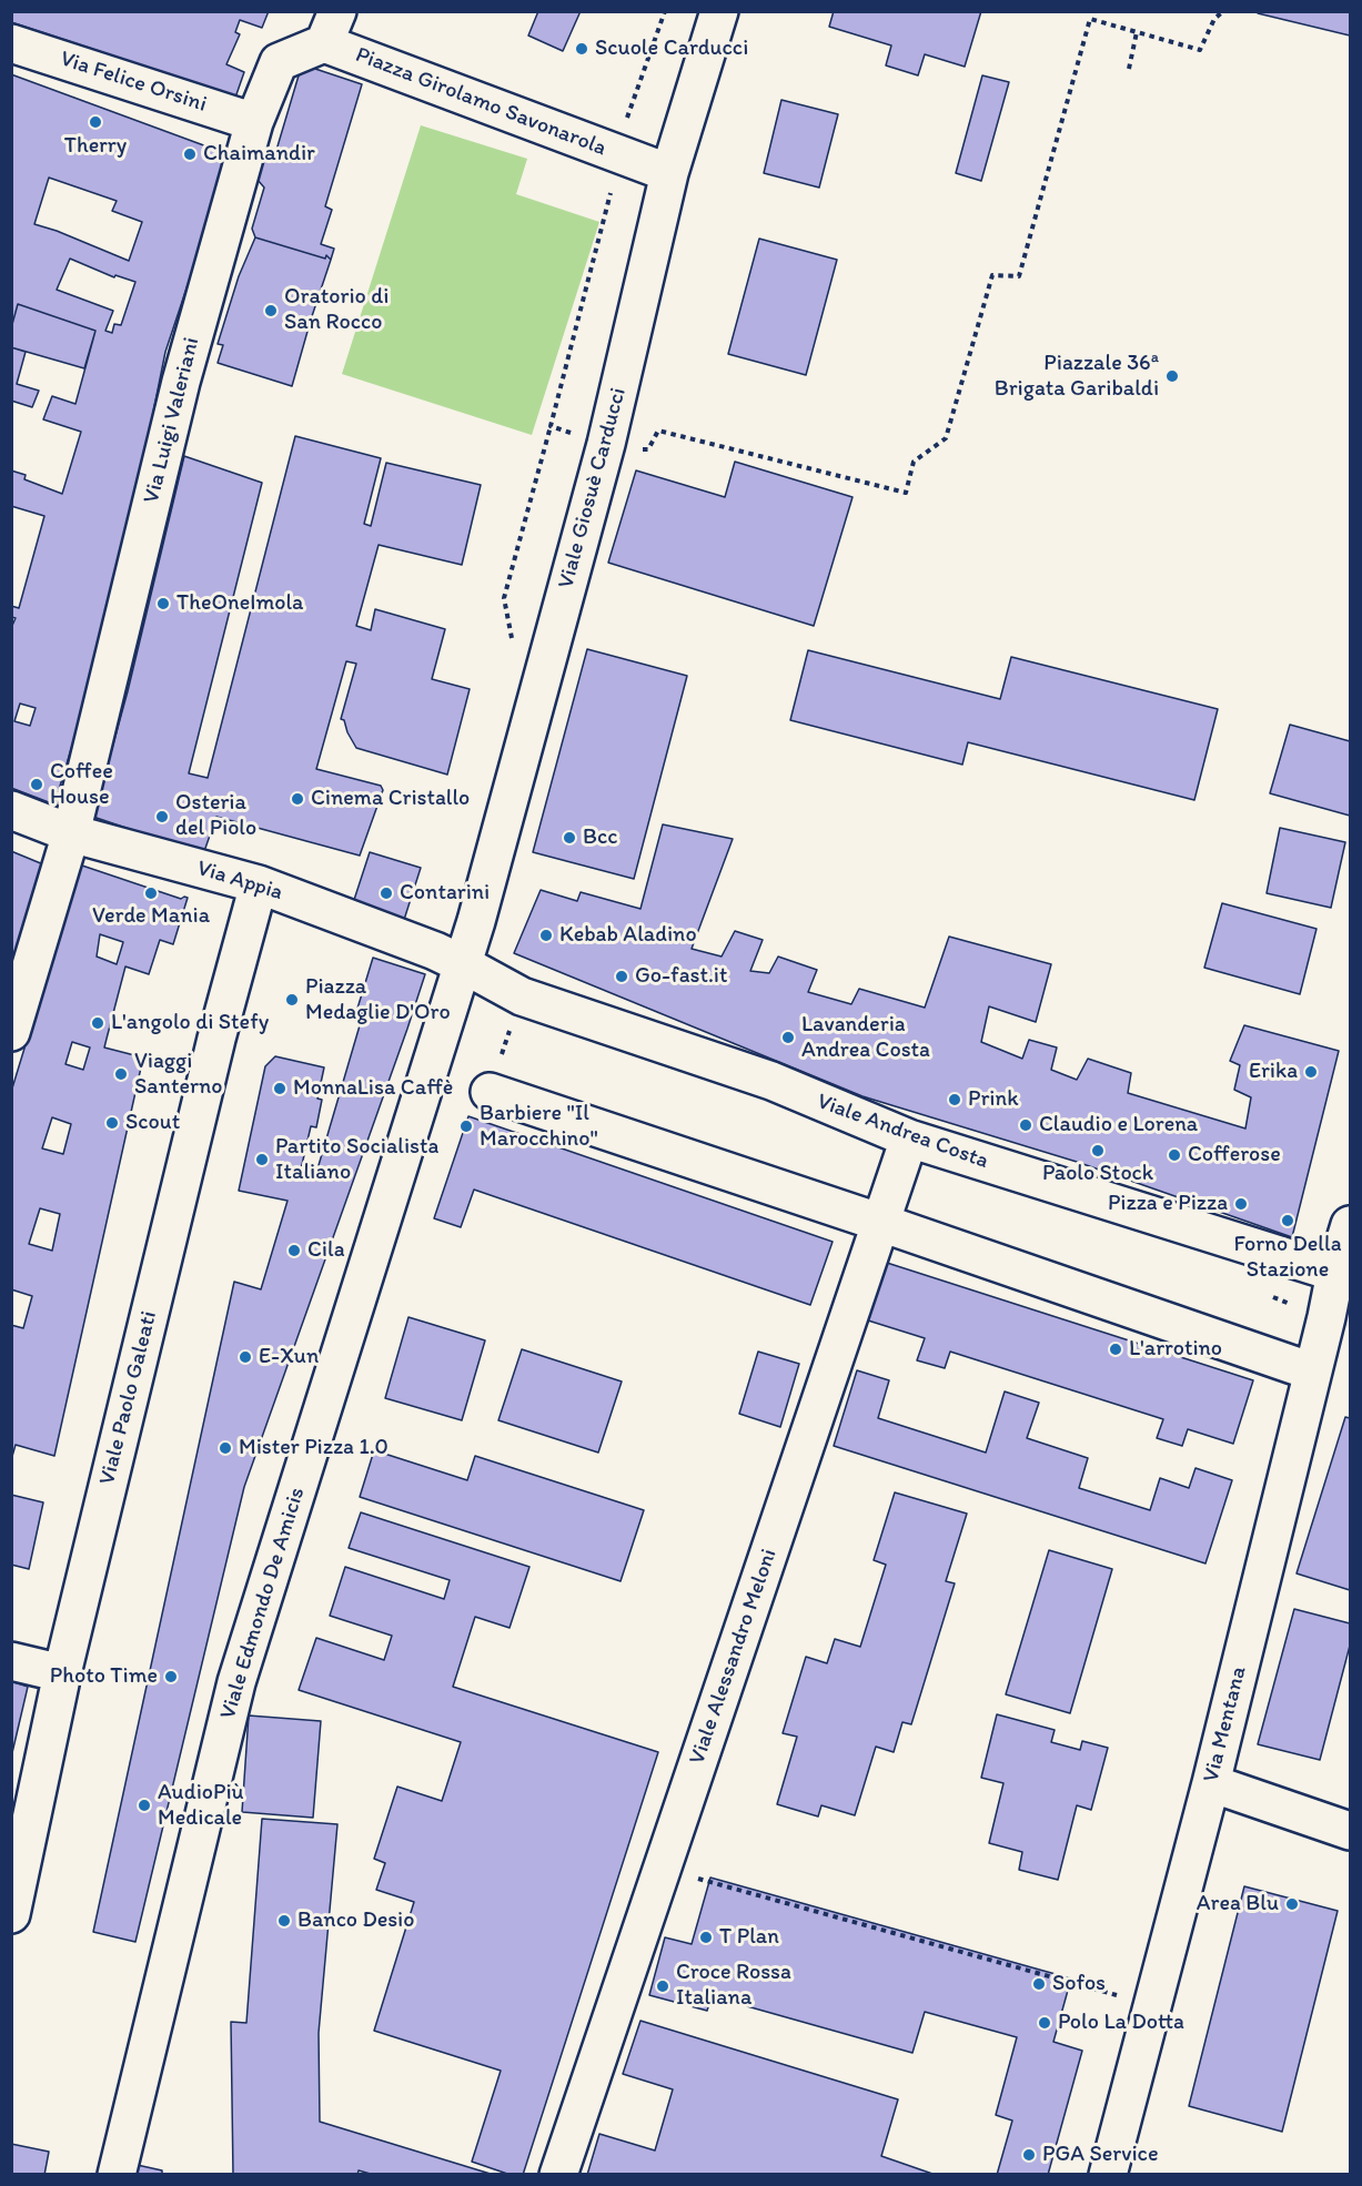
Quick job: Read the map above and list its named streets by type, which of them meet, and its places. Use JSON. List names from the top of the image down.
{
  "streets": {
    "street": [
      "Via Felice Orsini",
      "Piazza Girolamo Savonarola",
      "Via Luigi Valeriani",
      "Viale Giosuè Carducci",
      "Via Appia",
      "Viale Andrea Costa",
      "Viale Paolo Galeati",
      "Viale Edmondo De Amicis",
      "Viale Alessandro Meloni",
      "Via Mentana"
    ]
  },
  "crossings": [
    ["Via Felice Orsini", "Via Luigi Valeriani"],
    ["Piazza Girolamo Savonarola", "Via Luigi Valeriani"],
    ["Piazza Girolamo Savonarola", "Viale Giosuè Carducci"],
    ["Via Luigi Valeriani", "Via Appia"],
    ["Viale Giosuè Carducci", "Via Appia"],
    ["Viale Giosuè Carducci", "Viale Andrea Costa"],
    ["Viale Giosuè Carducci", "Viale Edmondo De Amicis"],
    ["Via Appia", "Viale Andrea Costa"],
    ["Via Appia", "Viale Paolo Galeati"],
    ["Via Appia", "Viale Edmondo De Amicis"],
    ["Viale Andrea Costa", "Viale Edmondo De Amicis"],
    ["Viale Andrea Costa", "Viale Alessandro Meloni"],
    ["Viale Andrea Costa", "Via Mentana"]
  ],
  "places": [
    "Scuole Carducci",
    "Therry",
    "Chaimandir",
    "Oratorio di San Rocco",
    "Piazzale 36ª Brigata Garibaldi",
    "TheOneImola",
    "Coffee House",
    "Cinema Cristallo",
    "Osteria del Piolo",
    "Bcc",
    "Verde Mania",
    "Contarini",
    "Kebab Aladino",
    "Go-fast.it",
    "Piazza Medaglie D'Oro",
    "L'angolo di Stefy",
    "Lavanderia Andrea Costa",
    "Erika",
    "Viaggi Santerno",
    "MonnaLisa Caffè",
    "Prink",
    "Scout",
    "Claudio e Lorena",
    "Barbiere \"Il Marocchino\"",
    "Paolo Stock",
    "Cofferose",
    "Partito Socialista Italiano",
    "Pizza e Pizza",
    "Forno Della Stazione",
    "Cila",
    "L'arrotino",
    "E-Xun",
    "Mister Pizza 1.0",
    "Photo Time",
    "AudioPiù Medicale",
    "Area Blu",
    "Banco Desio",
    "T Plan",
    "Sofos",
    "Croce Rossa Italiana",
    "Polo La Dotta",
    "PGA Service"
  ]
}
